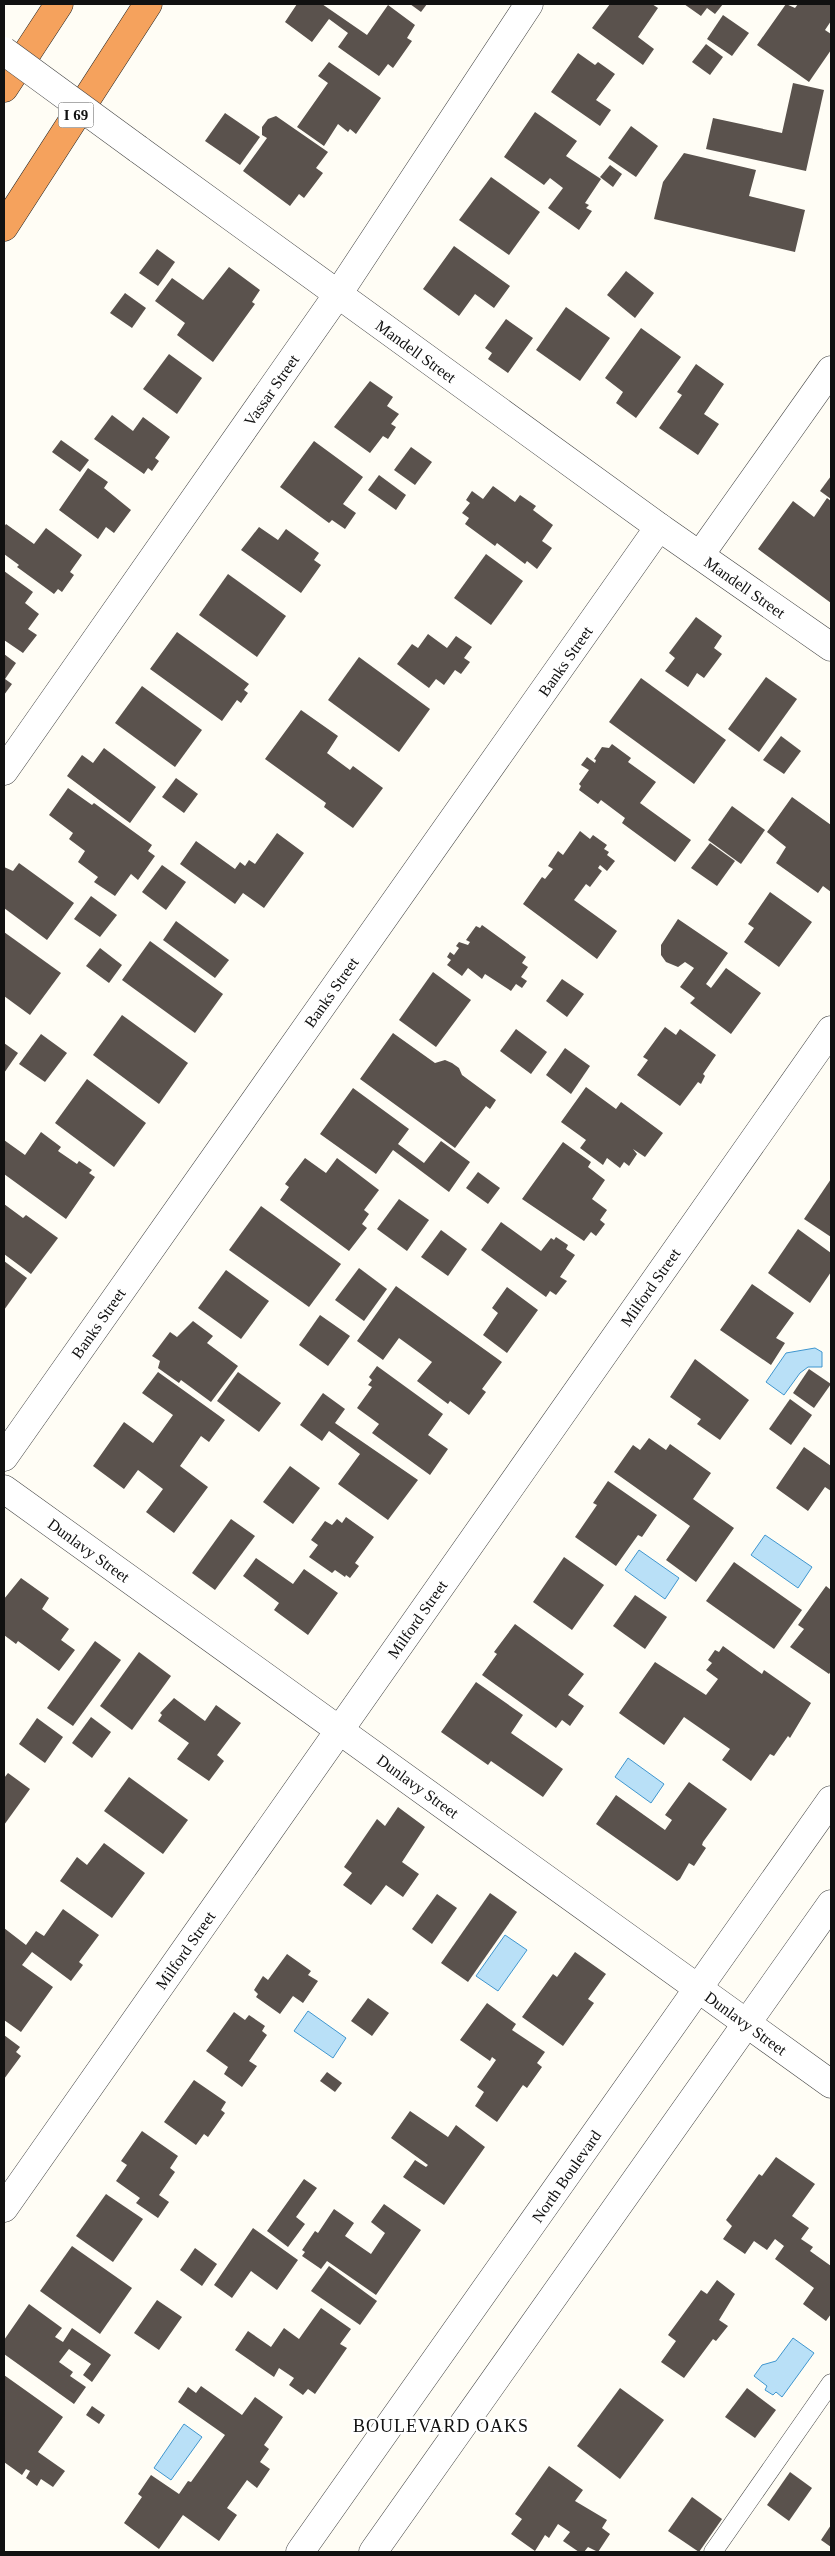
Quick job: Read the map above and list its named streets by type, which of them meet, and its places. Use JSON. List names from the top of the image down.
{
  "streets": {
    "highway": ["I 69"],
    "street": [
      "Mandell Street",
      "Vassar Street",
      "Banks Street",
      "Milford Street",
      "Dunlavy Street",
      "North Boulevard"
    ]
  },
  "crossings": [
    ["Mandell Street", "Vassar Street"],
    ["Mandell Street", "Banks Street"],
    ["Milford Street", "Dunlavy Street"],
    ["Dunlavy Street", "North Boulevard"]
  ],
  "districts": ["BOULEVARD OAKS"]
}
